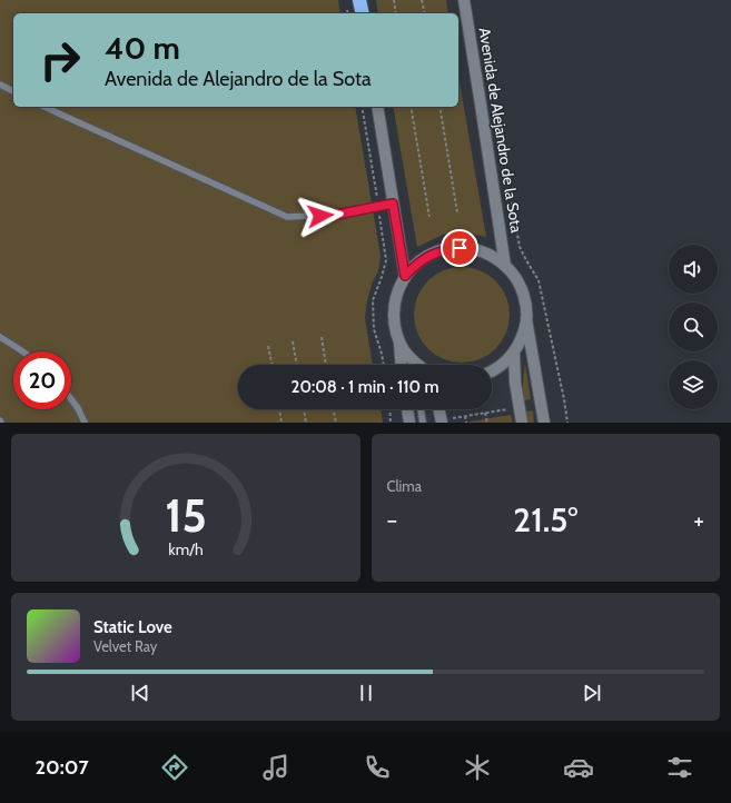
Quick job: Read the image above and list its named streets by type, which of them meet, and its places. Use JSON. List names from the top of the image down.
{
  "streets": {
    "main road": ["Avenida de Alejandro de la Sota"]
  },
  "page": {
    "turn": ["40 m", "Avenida de Alejandro de la Sota"],
    "limit": "20",
    "trip": "20:08 · 1 min · 110 m",
    "tile": "Clima",
    "heat": ["−", "21.5°", "+"],
    "song": ["Static Love", "Velvet Ray"],
    "tabs": "20:07",
    "gauge": ["15", "km/h"]
  }
}
